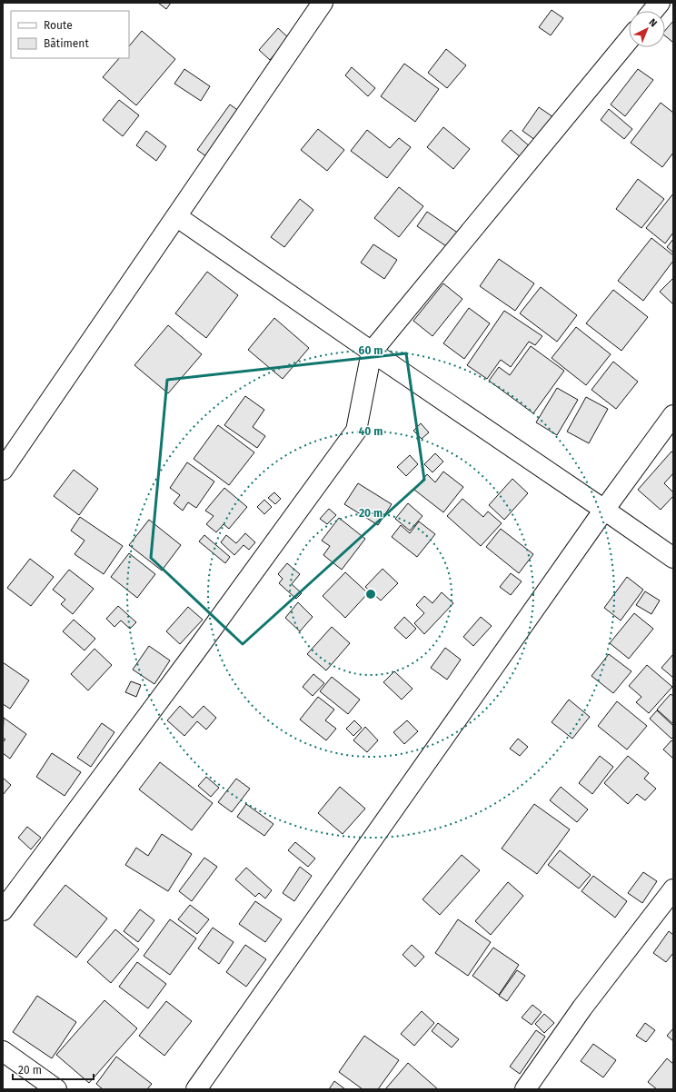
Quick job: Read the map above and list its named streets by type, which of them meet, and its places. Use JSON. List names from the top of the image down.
{
  "legend": ["Route", "Bâtiment"],
  "scale_bar": "20 m",
  "north": "top right",
  "rings": ["60 m", "40 m", "20 m"]
}
